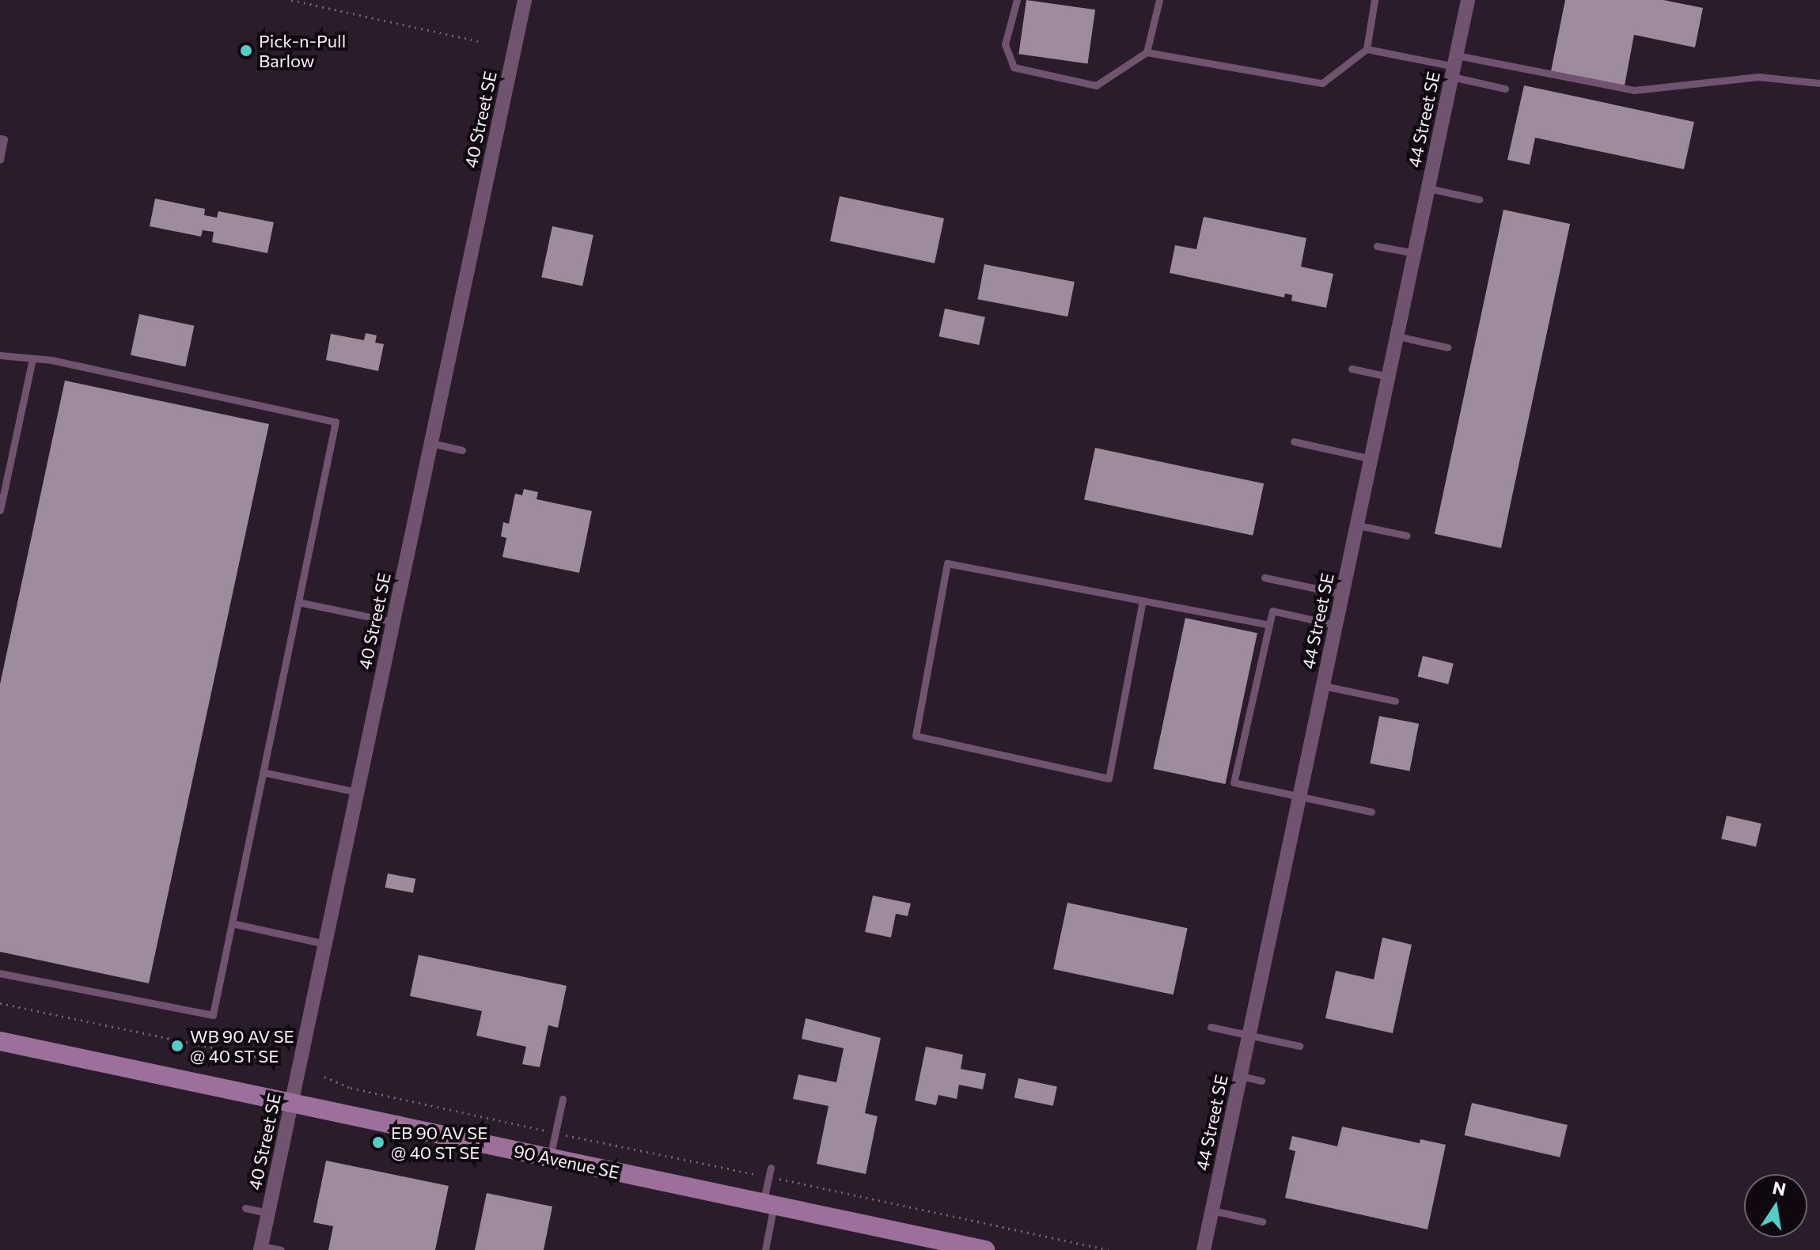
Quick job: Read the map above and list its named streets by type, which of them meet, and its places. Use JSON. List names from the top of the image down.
{
  "streets": {
    "street": ["40 Street SE", "44 Street SE", "90 Avenue SE"]
  },
  "crossings": [
    ["40 Street SE", "90 Avenue SE"]
  ],
  "places": ["Pick-n-Pull Barlow", "WB 90 AV SE @ 40 ST SE", "EB 90 AV SE @ 40 ST SE"],
  "north": "top"
}
